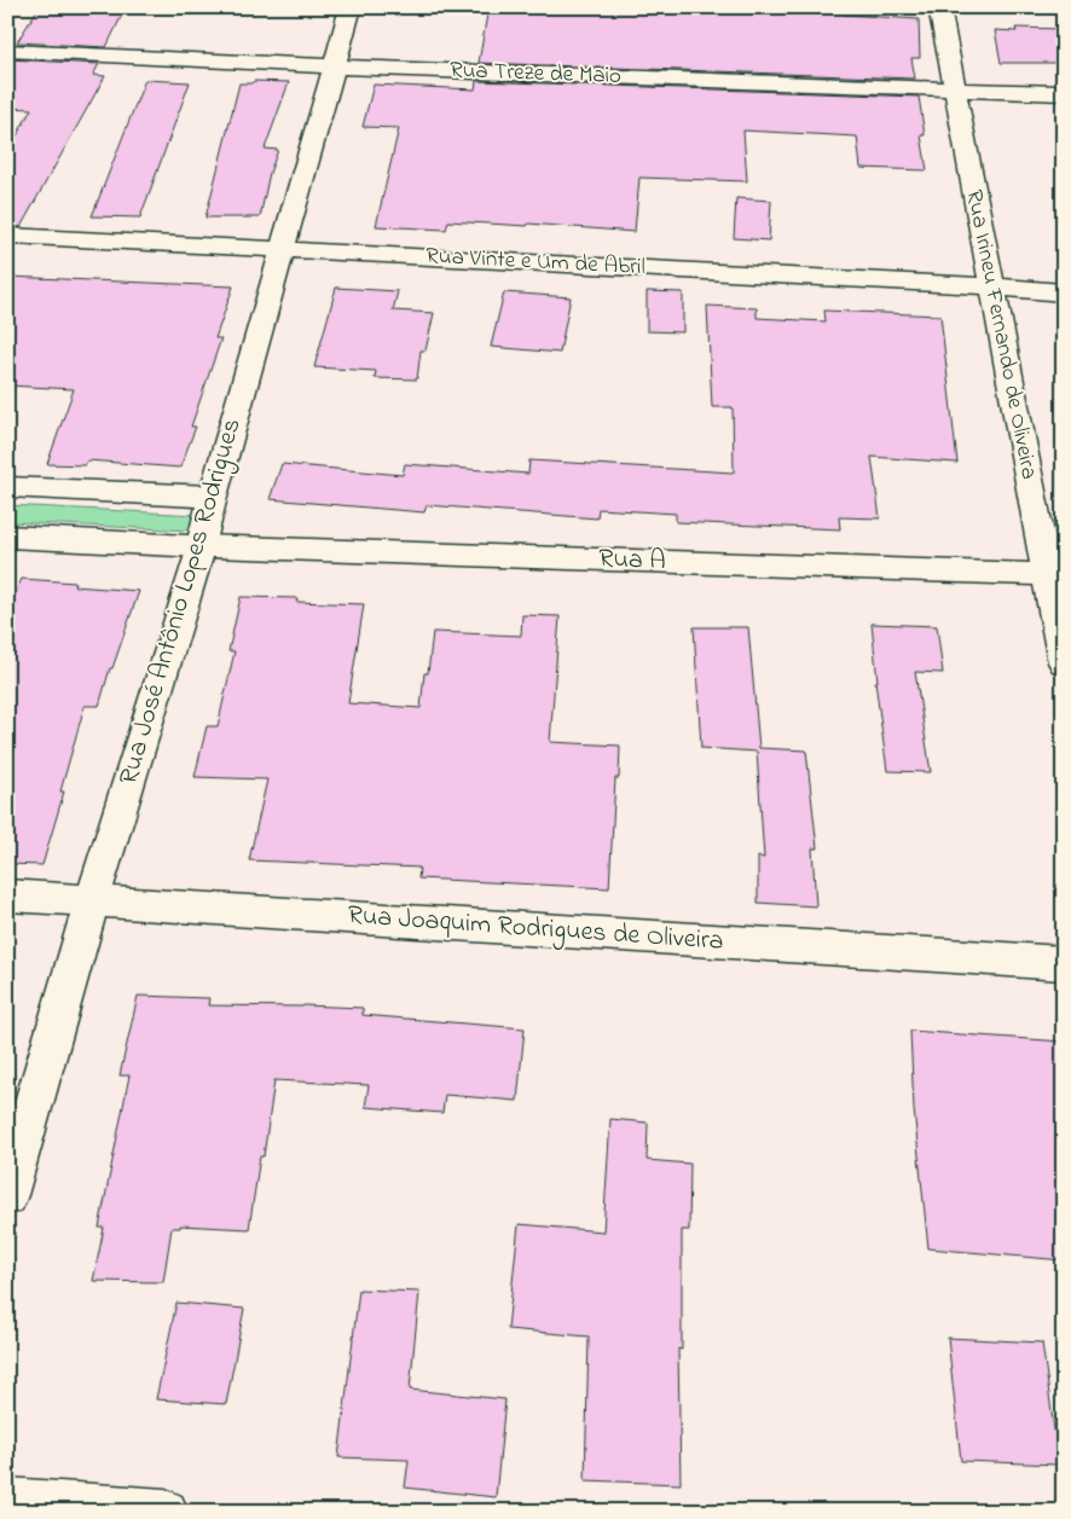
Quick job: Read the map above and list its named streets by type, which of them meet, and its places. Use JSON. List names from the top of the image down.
{
  "streets": {
    "street": [
      "Rua Treze de Maio",
      "Rua Vinte e Um de Abril",
      "Rua Irineu Fernando de Oliveira",
      "Rua A",
      "Rua José Antônio Lopes Rodrigues",
      "Rua Joaquim Rodrigues de Oliveira"
    ]
  },
  "crossings": [
    ["Rua Treze de Maio", "Rua Irineu Fernando de Oliveira"],
    ["Rua Treze de Maio", "Rua José Antônio Lopes Rodrigues"],
    ["Rua Vinte e Um de Abril", "Rua Irineu Fernando de Oliveira"],
    ["Rua Vinte e Um de Abril", "Rua José Antônio Lopes Rodrigues"],
    ["Rua Irineu Fernando de Oliveira", "Rua A"],
    ["Rua A", "Rua José Antônio Lopes Rodrigues"],
    ["Rua José Antônio Lopes Rodrigues", "Rua Joaquim Rodrigues de Oliveira"]
  ]
}
